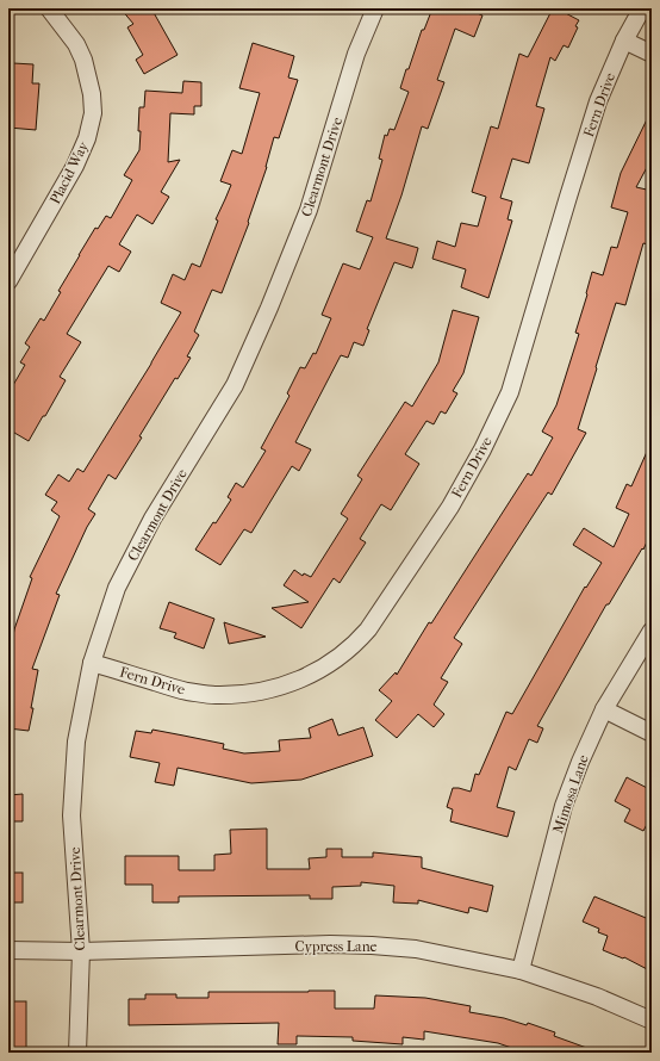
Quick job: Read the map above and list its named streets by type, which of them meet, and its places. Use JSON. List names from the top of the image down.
{
  "streets": {
    "street": [
      "Fern Drive",
      "Clearmont Drive",
      "Placid Way",
      "Mimosa Lane",
      "Cypress Lane"
    ]
  },
  "crossings": [
    ["Fern Drive", "Clearmont Drive"],
    ["Clearmont Drive", "Cypress Lane"],
    ["Mimosa Lane", "Cypress Lane"]
  ]
}
